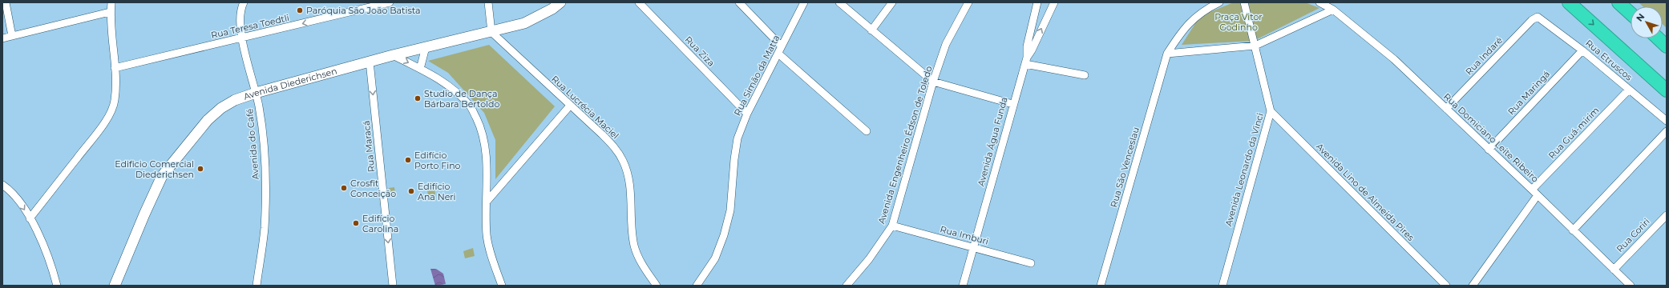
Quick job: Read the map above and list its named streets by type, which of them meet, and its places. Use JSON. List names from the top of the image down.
{
  "streets": {
    "street": [
      "Rua Teresa Toedtli",
      "Rua Ziza",
      "Rua Indaré",
      "Rua Etruscos",
      "Rua Simão da Matta",
      "Avenida Diederichsen",
      "Rua Maringá",
      "Rua Lucrécia Maciel",
      "Rua Guá-mirim",
      "Rua Domiciano Leite Ribeiro",
      "Avenida Água Funda",
      "Avenida do Café",
      "Avenida Engenheiro Édson de Toledo",
      "Rua Maracá",
      "Rua São Venceslau",
      "Avenida Leonardo da Vinci",
      "Avenida Lino de Almeida Pires",
      "Rua Imburi",
      "Rua Coriri"
    ]
  },
  "crossings": [
    ["Rua Teresa Toedtli", "Avenida do Café"],
    ["Rua Ziza", "Rua Simão da Matta"],
    ["Rua Indaré", "Rua Etruscos"],
    ["Rua Indaré", "Rua Domiciano Leite Ribeiro"],
    ["Rua Etruscos", "Rua Maringá"],
    ["Rua Etruscos", "Rua Guá-mirim"],
    ["Avenida Diederichsen", "Rua Lucrécia Maciel"],
    ["Avenida Diederichsen", "Avenida do Café"],
    ["Avenida Diederichsen", "Rua Maracá"],
    ["Rua Maringá", "Rua Domiciano Leite Ribeiro"],
    ["Rua Guá-mirim", "Rua Domiciano Leite Ribeiro"],
    ["Rua Domiciano Leite Ribeiro", "Rua Coriri"],
    ["Avenida Água Funda", "Rua Imburi"],
    ["Avenida Engenheiro Édson de Toledo", "Rua Imburi"],
    ["Avenida Leonardo da Vinci", "Avenida Lino de Almeida Pires"]
  ],
  "one_way": ["Rua Teresa Toedtli", "Rua Maracá"],
  "parks": ["Praça Vitor Godinho"],
  "places": [
    "Paróquia São João Batista",
    "Studio de Dança Bárbara Bertoldo",
    "Edifício Porto Fino",
    "Edificio Comercial Diederichsen",
    "Crosfit Conceição",
    "Edifício Ana Neri",
    "Edifício Carolina"
  ],
  "north": "top left"
}
